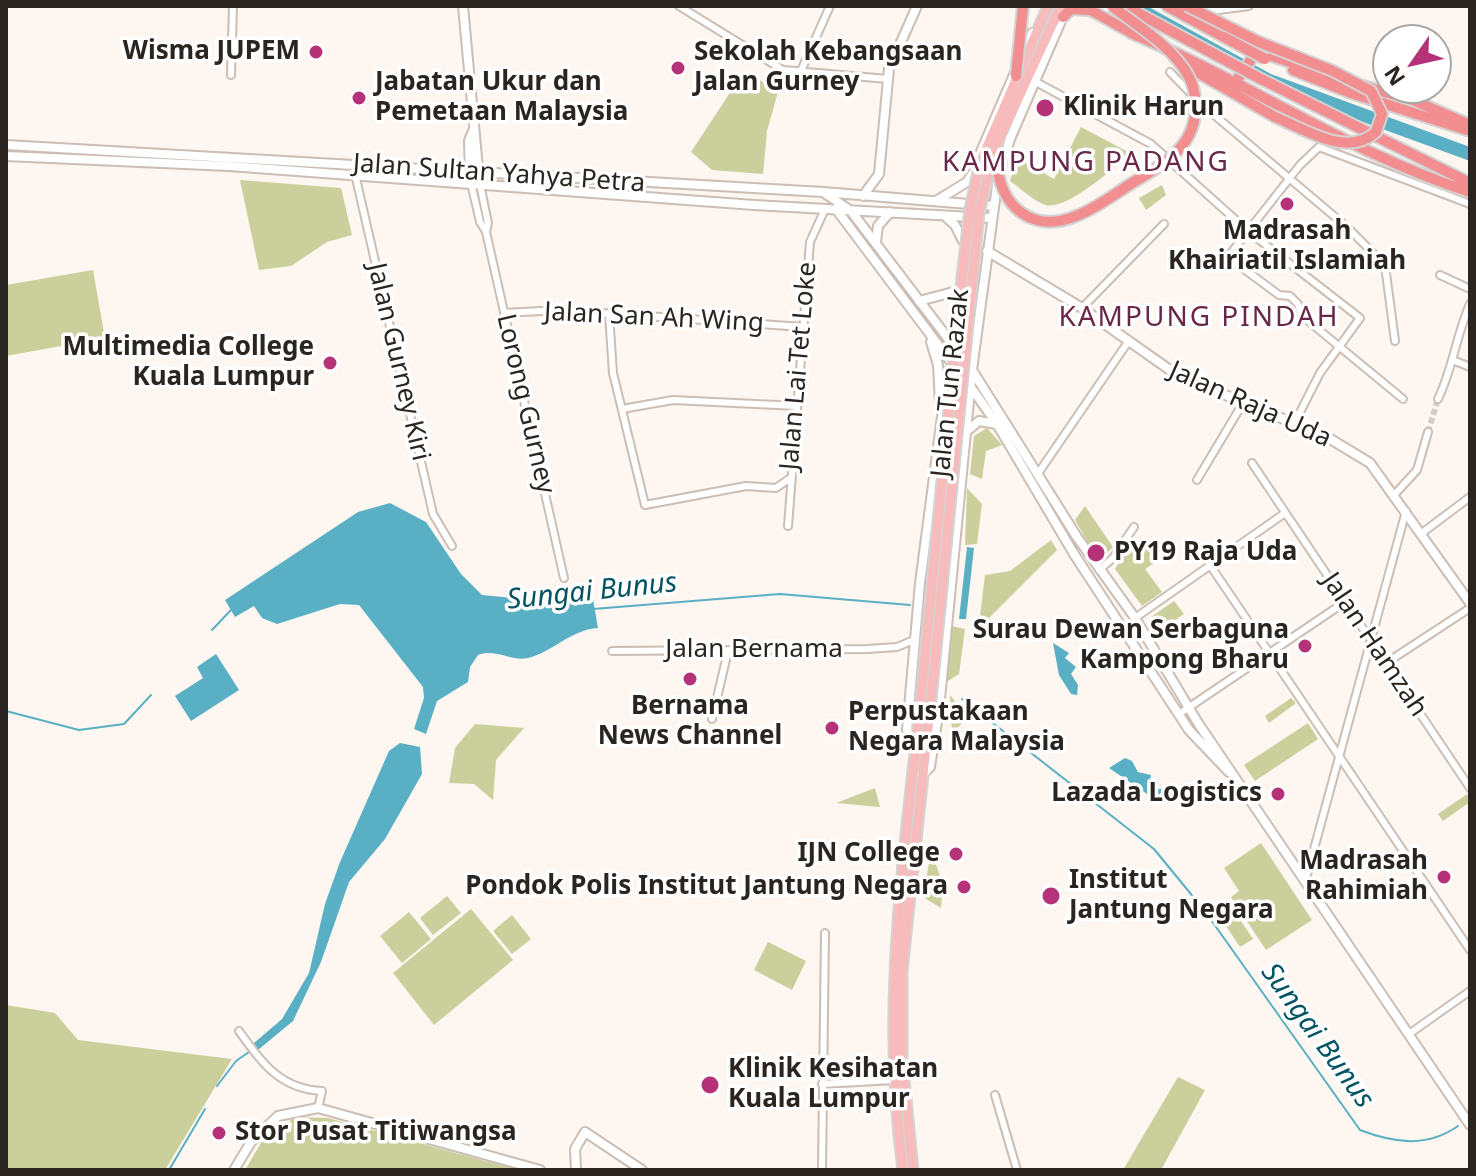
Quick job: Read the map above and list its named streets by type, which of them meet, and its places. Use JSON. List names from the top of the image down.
{
  "streets": {
    "main road": ["Jalan Sultan Yahya Petra", "Jalan Tun Razak", "Jalan Raja Uda"],
    "street": [
      "Jalan San Ah Wing",
      "Jalan Gurney Kiri",
      "Jalan Lai Tet Loke",
      "Lorong Gurney",
      "Jalan Hamzah",
      "Jalan Bernama"
    ]
  },
  "crossings": [
    ["Jalan Sultan Yahya Petra", "Jalan Gurney Kiri"],
    ["Jalan Sultan Yahya Petra", "Jalan Lai Tet Loke"],
    ["Jalan Sultan Yahya Petra", "Jalan Tun Razak"],
    ["Jalan Sultan Yahya Petra", "Lorong Gurney"],
    ["Jalan San Ah Wing", "Jalan Lai Tet Loke"],
    ["Jalan San Ah Wing", "Lorong Gurney"],
    ["Jalan Tun Razak", "Jalan Raja Uda"],
    ["Jalan Tun Razak", "Jalan Bernama"]
  ],
  "districts": ["KAMPUNG PADANG", "KAMPUNG PINDAH"],
  "water": ["Sungai Bunus"],
  "places": [
    "Wisma JUPEM",
    "Sekolah Kebangsaan Jalan Gurney",
    "Jabatan Ukur dan Pemetaan Malaysia",
    "Klinik Harun",
    "Madrasah Khairiatil Islamiah",
    "Multimedia College Kuala Lumpur",
    "PY19 Raja Uda",
    "Surau Dewan Serbaguna Kampong Bharu",
    "Bernama News Channel",
    "Perpustakaan Negara Malaysia",
    "Lazada Logistics",
    "IJN College",
    "Madrasah Rahimiah",
    "Pondok Polis Institut Jantung Negara",
    "Institut Jantung Negara",
    "Klinik Kesihatan Kuala Lumpur",
    "Stor Pusat Titiwangsa"
  ],
  "north": "bottom left"
}
